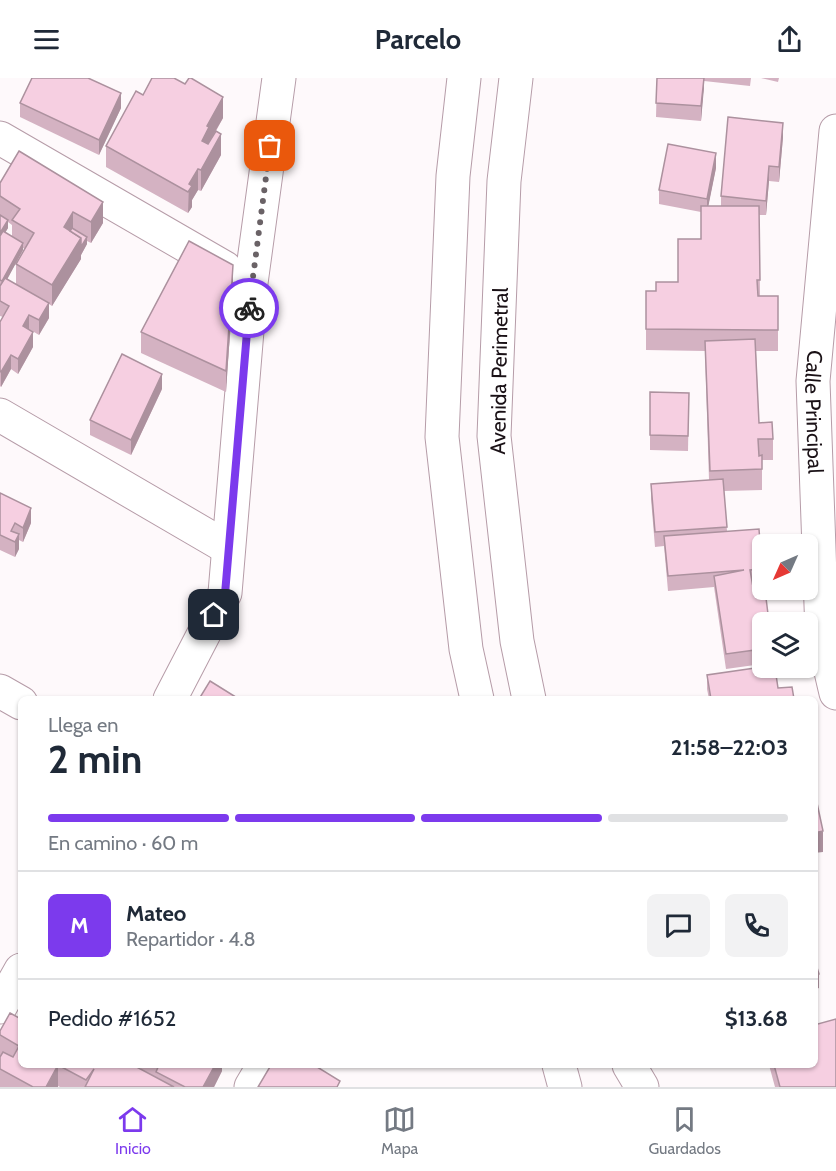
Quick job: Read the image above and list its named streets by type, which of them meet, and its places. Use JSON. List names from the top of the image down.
{
  "streets": {
    "street": ["Avenida Perimetral", "Calle Principal"]
  },
  "north": "bottom left",
  "page": {
    "header": "Parcelo",
    "heading": ["2 min", "Llega en", "21:58–22:03"],
    "panel": [
      "Mateo",
      "Repartidor · 4.8",
      "Pedido #1652",
      "$13.68"
    ],
    "bar": "En camino · 60 m",
    "round": "M",
    "tabs": ["Inicio", "Mapa", "Guardados"]
  }
}
